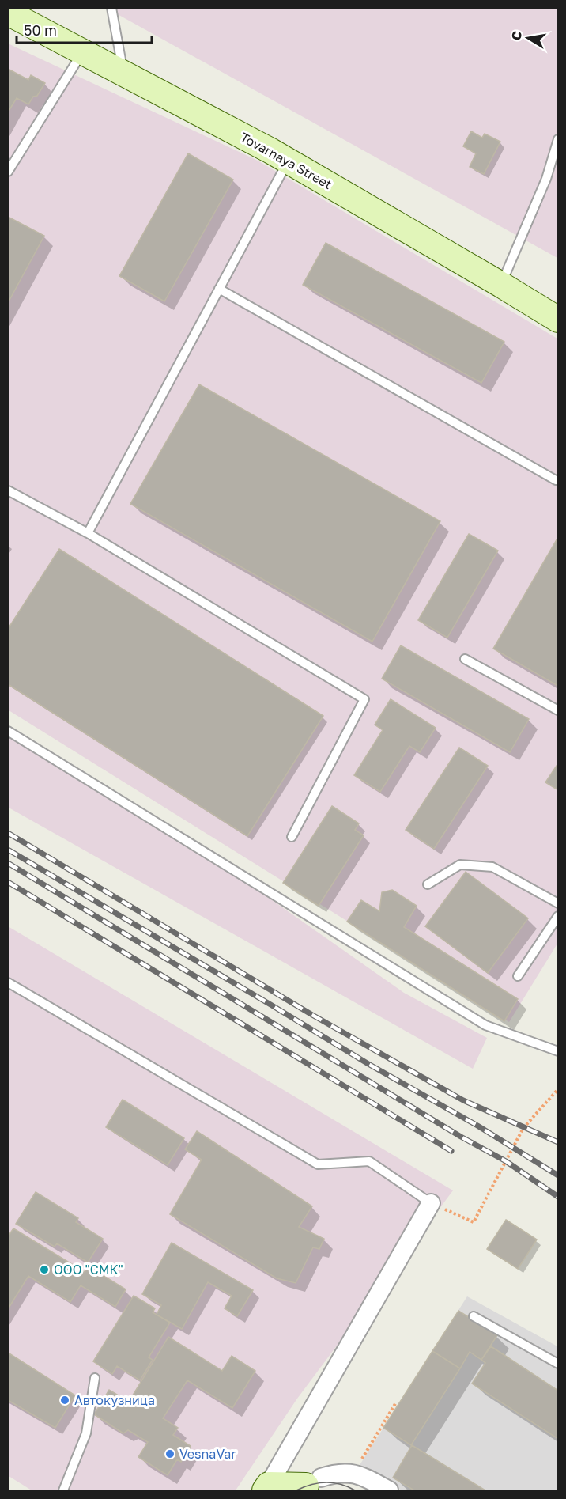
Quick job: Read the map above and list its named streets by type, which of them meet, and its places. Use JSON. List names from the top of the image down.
{
  "streets": {
    "street": ["Tovarnaya Street"]
  },
  "places": ["ООО \"СМК\"", "Автокузница", "VesnaVar"],
  "scale_bar": "50 m",
  "north": "left"
}
